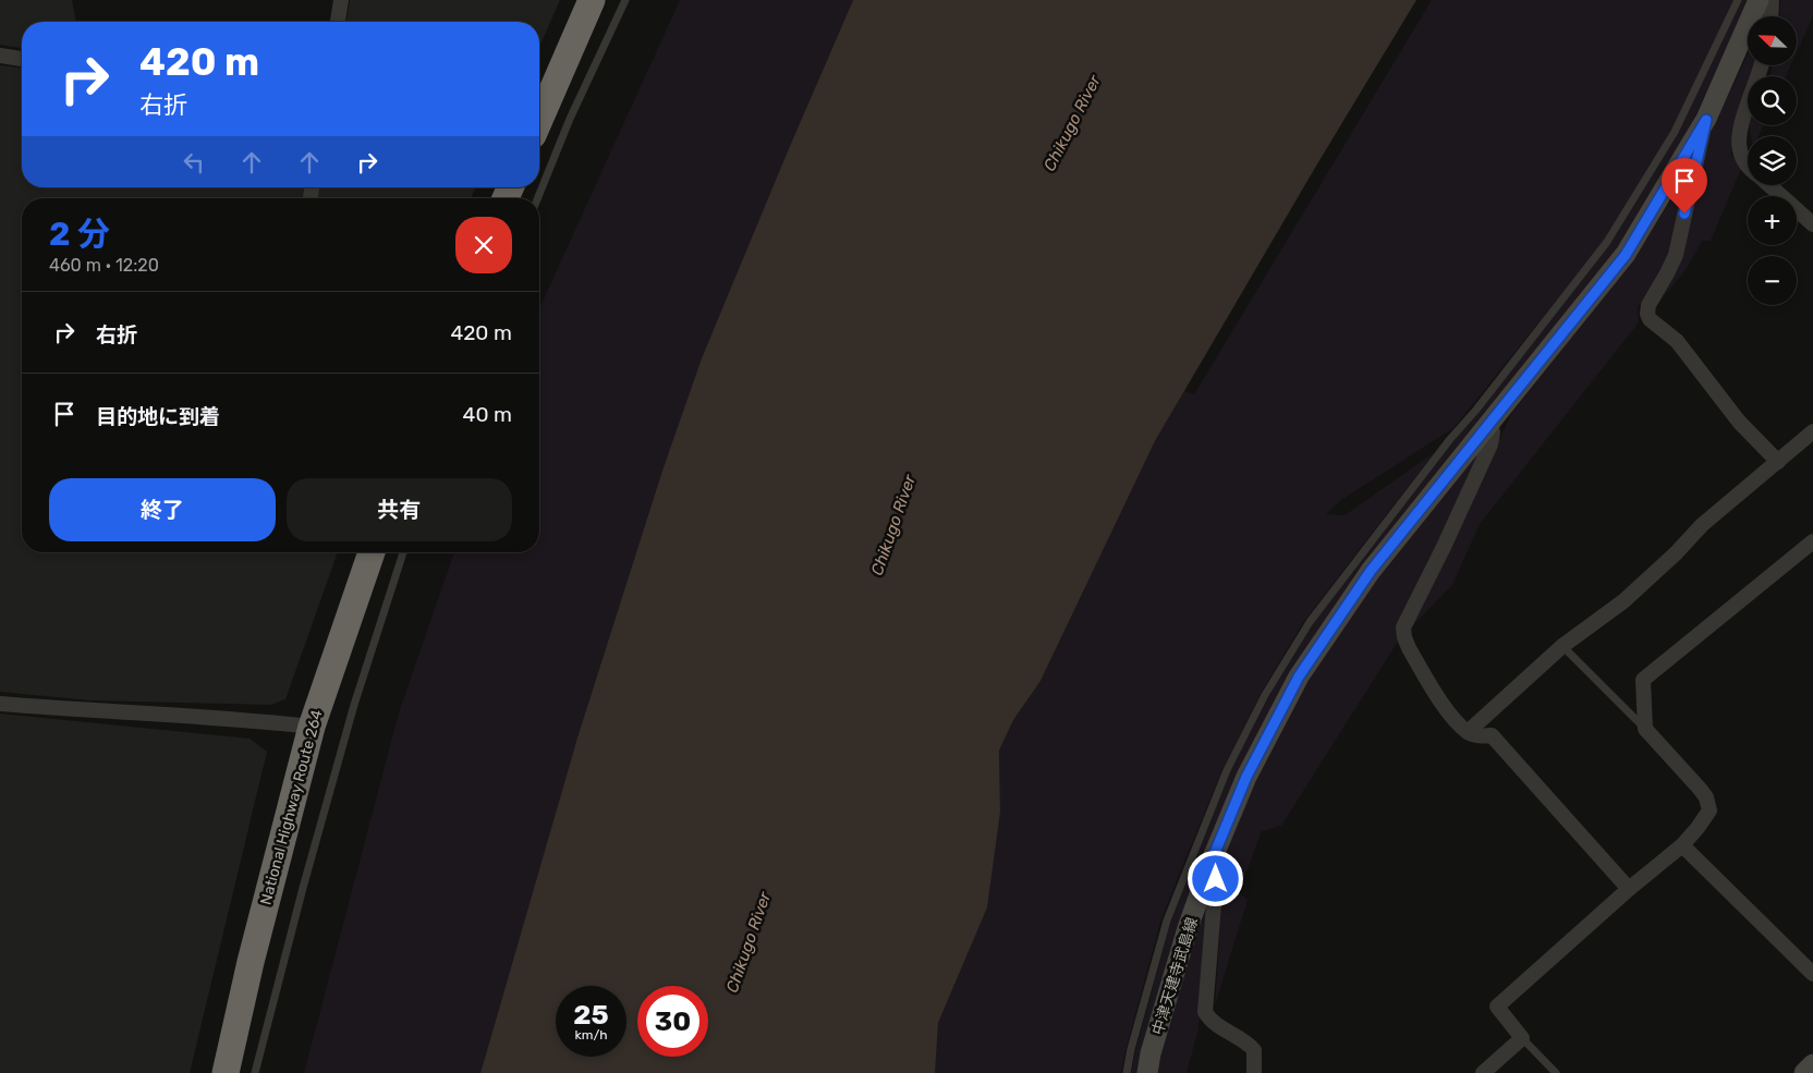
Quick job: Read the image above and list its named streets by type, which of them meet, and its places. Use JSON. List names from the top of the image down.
{
  "streets": {
    "highway": ["National Highway Route 264"],
    "main road": ["中津天建寺武島線"]
  },
  "water": ["Chikugo River"],
  "north": "top left",
  "page": {
    "map_buttons": ["+", "−"],
    "turn": ["420 m", "右折"],
    "heading": ["2 分", "460 m · 12:20"],
    "list": [
      {
        "name": "右折",
        "value": "420 m"
      },
      {
        "name": "目的地に到着",
        "value": "40 m"
      }
    ],
    "buttons": ["終了", "共有"],
    "speed": "25 km/h",
    "limit": "30"
  }
}
